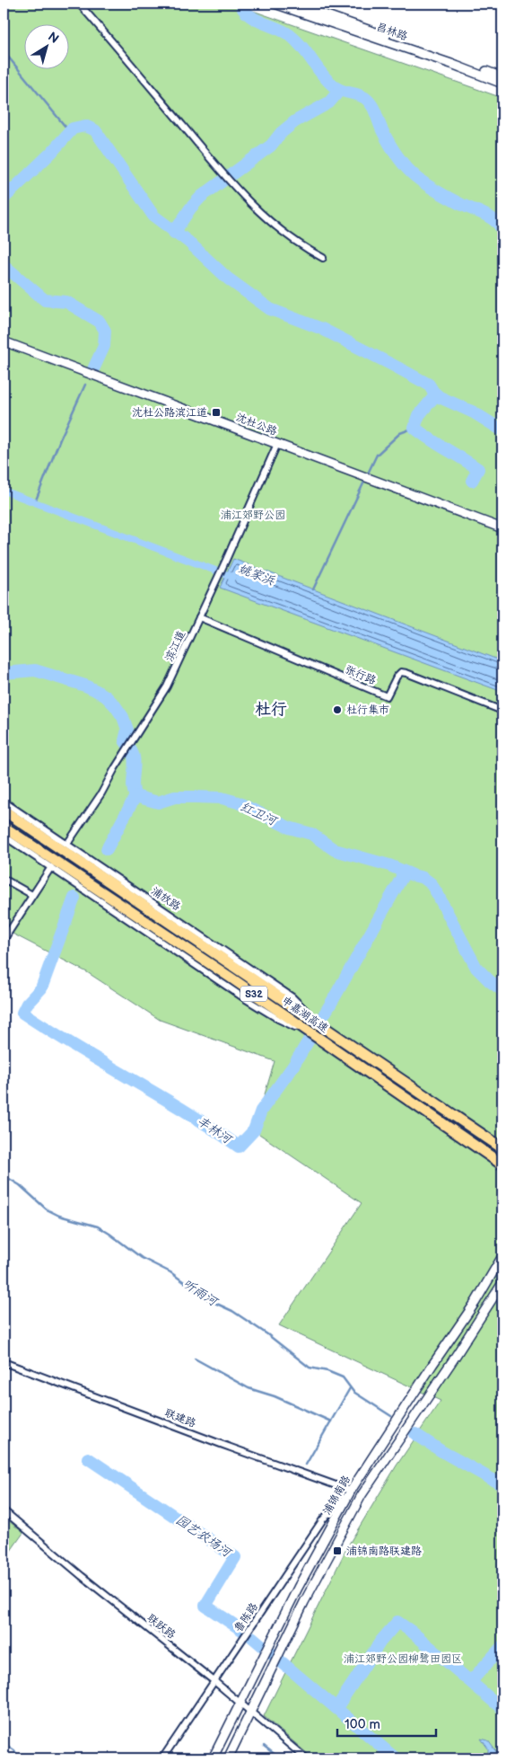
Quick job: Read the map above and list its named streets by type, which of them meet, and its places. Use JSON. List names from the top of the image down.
{
  "streets": {
    "highway": ["S32", "申嘉湖高速"],
    "main road": ["昌林路", "沈杜公路", "浦锦南路"],
    "street": [
      "滨江道",
      "张行路",
      "浦放路",
      "联建路",
      "鲁陈路",
      "联跃路"
    ]
  },
  "crossings": [
    ["沈杜公路", "滨江道"],
    ["滨江道", "张行路"],
    ["滨江道", "浦放路"],
    ["联建路", "浦锦南路"],
    ["联建路", "鲁陈路"],
    ["浦锦南路", "鲁陈路"],
    ["浦锦南路", "联跃路"],
    ["鲁陈路", "联跃路"]
  ],
  "districts": ["杜行"],
  "water": [
    "姚家浜",
    "红卫河",
    "丰林河",
    "听雨河",
    "园艺农场河"
  ],
  "parks": ["浦江郊野公园", "浦江郊野公园柳鹭田园区"],
  "places": {
    "transit": ["沈杜公路滨江道", "浦锦南路联建路"],
    "other": ["杜行集市"]
  },
  "scale_bar": "100 m",
  "north": "top right"
}
